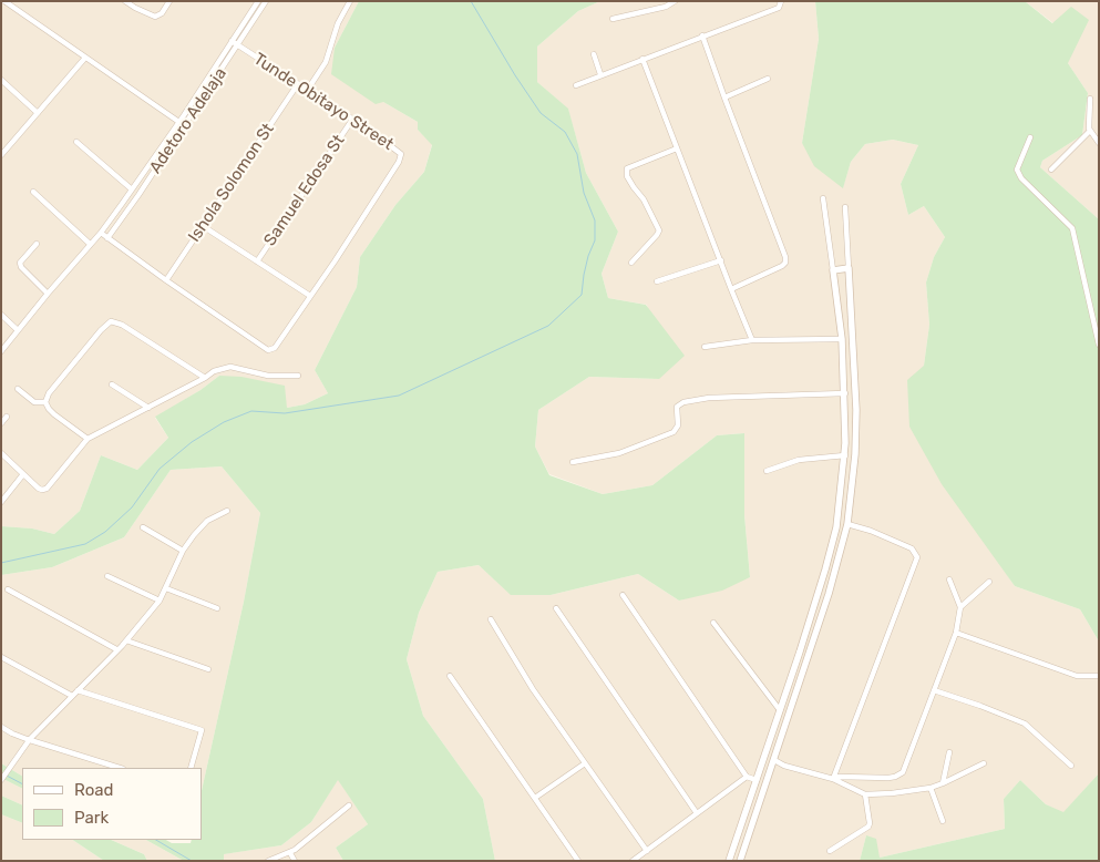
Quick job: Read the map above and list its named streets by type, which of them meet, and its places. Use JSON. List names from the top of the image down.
{
  "streets": {
    "street": [
      "Tunde Obitayo Street",
      "Adetoro Adelaja",
      "Ishola Solomon St",
      "Samuel Edosa St"
    ]
  },
  "crossings": [
    ["Tunde Obitayo Street", "Adetoro Adelaja"],
    ["Tunde Obitayo Street", "Ishola Solomon St"],
    ["Tunde Obitayo Street", "Samuel Edosa St"]
  ],
  "legend": ["Road", "Park"]
}
